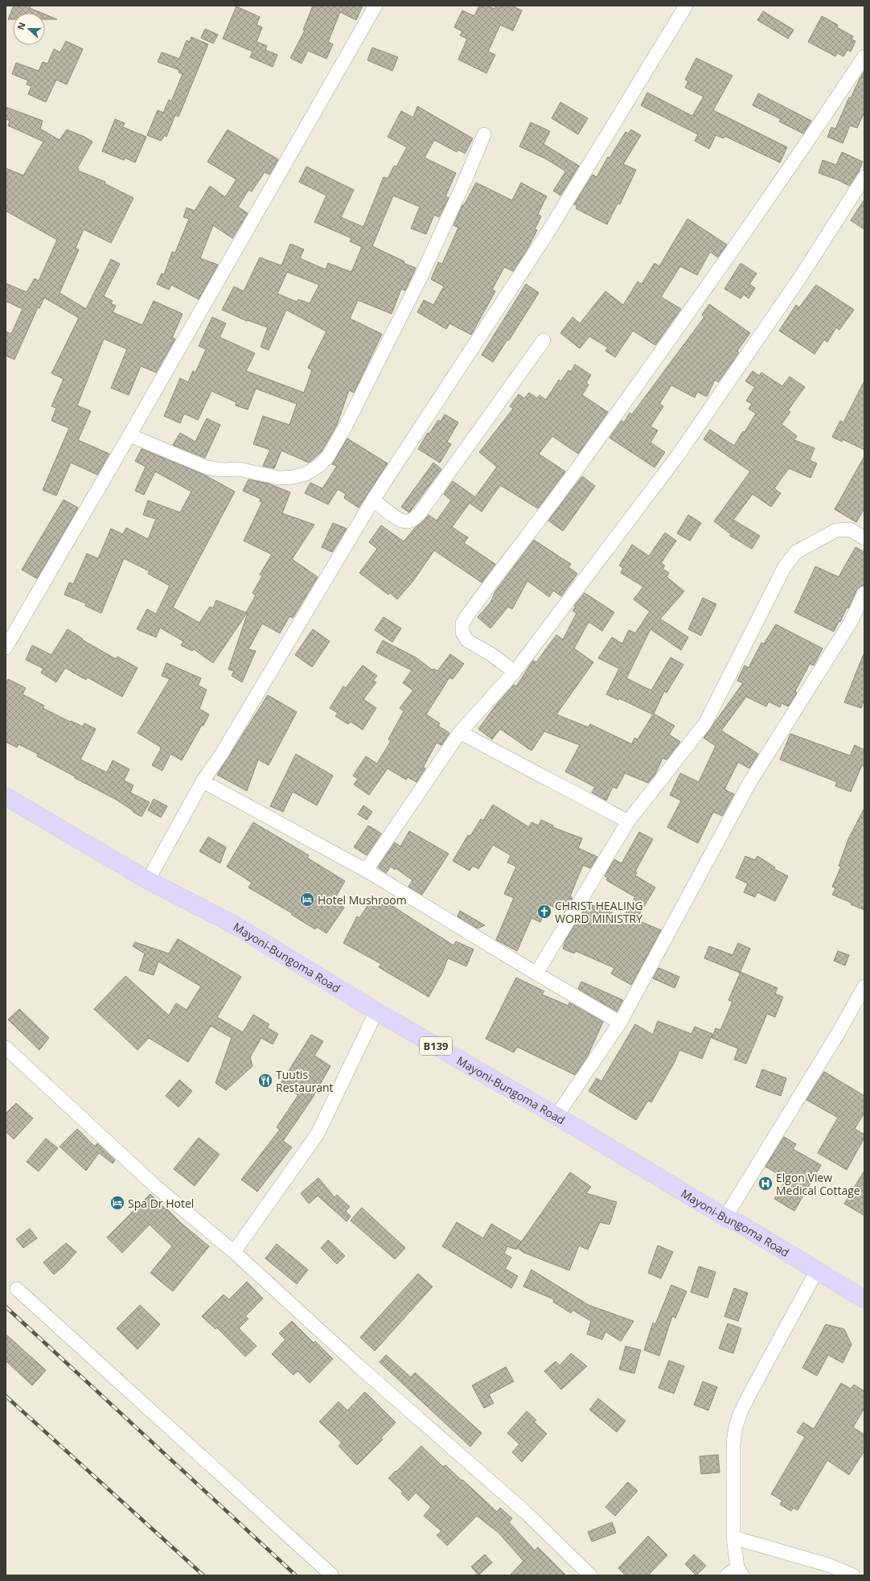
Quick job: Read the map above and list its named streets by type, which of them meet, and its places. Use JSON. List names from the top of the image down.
{
  "streets": {
    "main road": ["Mayoni-Bungoma Road", "B139"]
  },
  "places": {
    "hotel": ["Hotel Mushroom", "Spa Dr Hotel"],
    "church": ["CHRIST HEALING WORD MINISTRY"],
    "restaurant": ["Tuutis Restaurant"],
    "hospital": ["Elgon View Medical Cottage"]
  },
  "north": "left"
}
